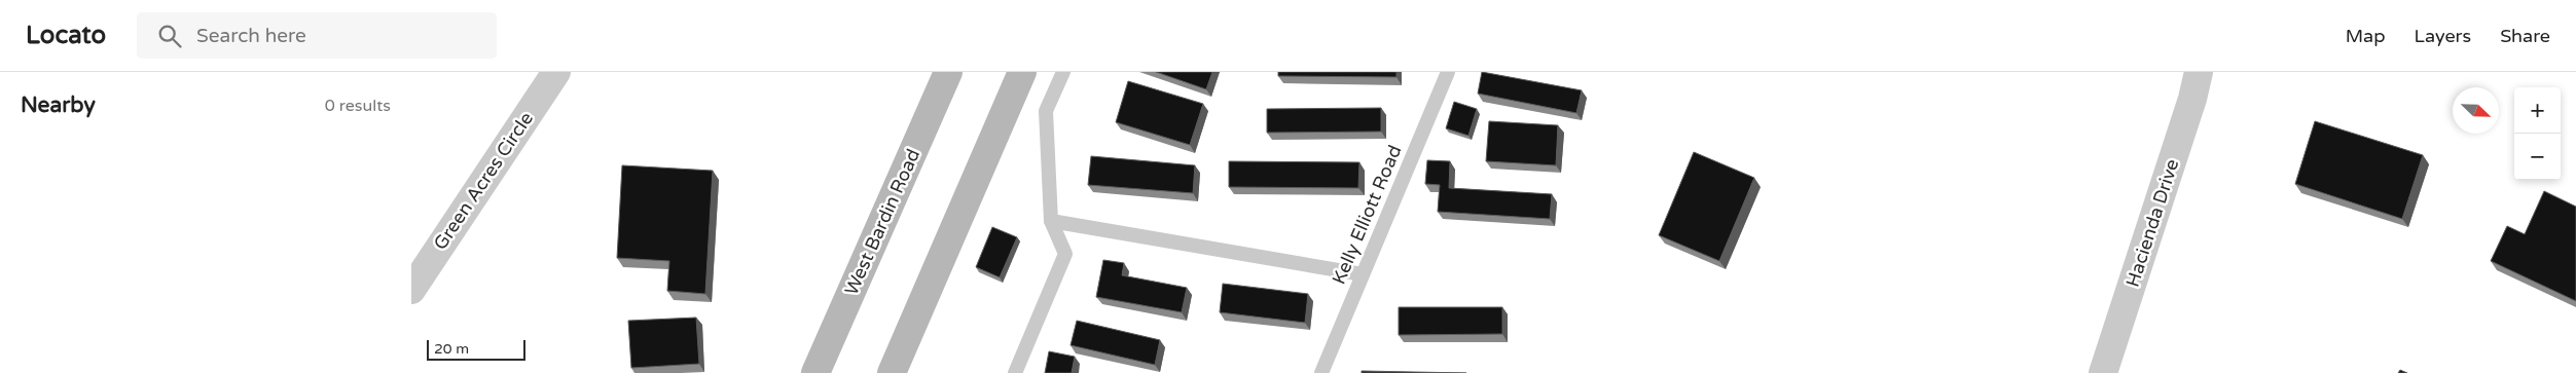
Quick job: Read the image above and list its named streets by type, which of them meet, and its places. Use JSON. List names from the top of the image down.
{
  "streets": {
    "street": ["Green Acres Circle", "West Bardin Road", "Hacienda Drive"],
    "lane": ["Kelly Elliott Road"]
  },
  "scale_bar": "20 m",
  "north": "bottom right",
  "page": {
    "header": "Locato",
    "search": "Search here",
    "nav": ["Map", "Layers", "Share"],
    "heading": ["Nearby", "0 results"],
    "map_buttons": ["+", "−"],
    "scale": "20 m"
  }
}
